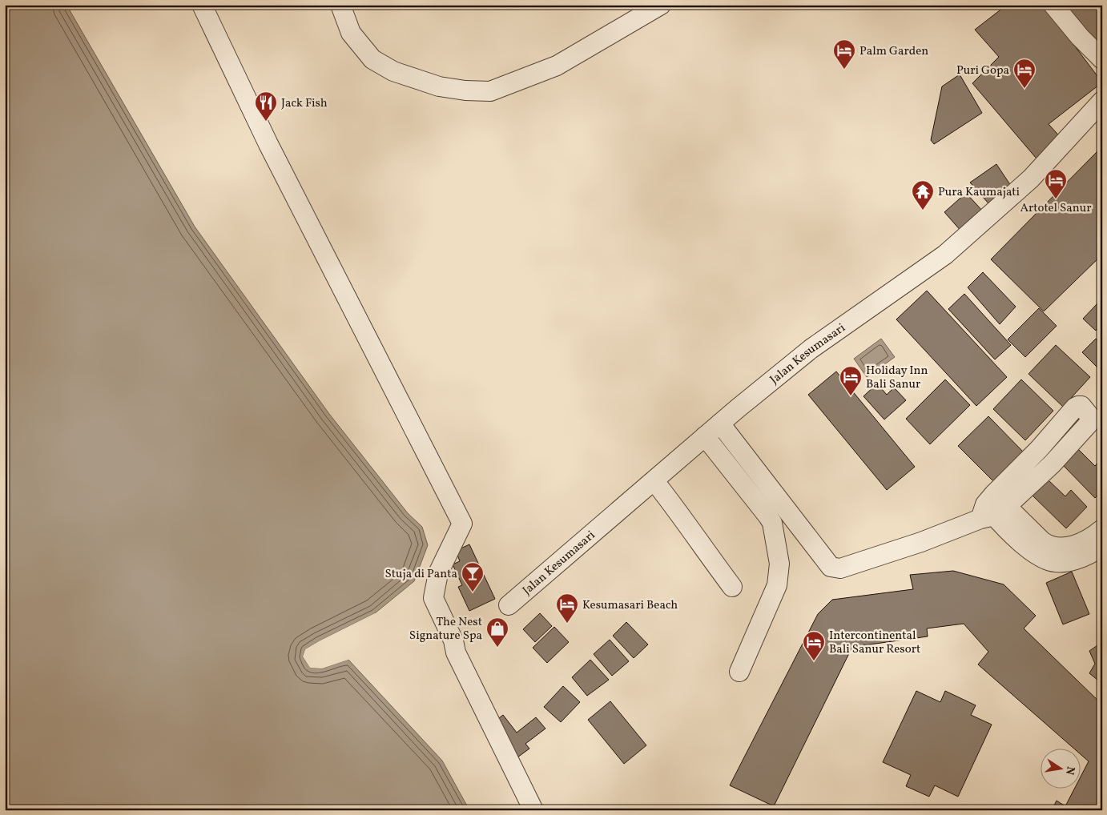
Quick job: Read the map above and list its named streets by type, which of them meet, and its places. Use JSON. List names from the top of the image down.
{
  "streets": {
    "street": ["Jalan Kesumasari"]
  },
  "places": {
    "hotel": [
      "Palm Garden",
      "Puri Gopa",
      "Artotel Sanur",
      "Holiday Inn Bali Sanur",
      "Kesumasari Beach",
      "Intercontinental Bali Sanur Resort"
    ],
    "restaurant": ["Jack Fish"],
    "temple": ["Pura Kaumajati"],
    "bar": ["Stuja di Panta"],
    "shop": ["The Nest Signature Spa"]
  },
  "north": "right"
}
